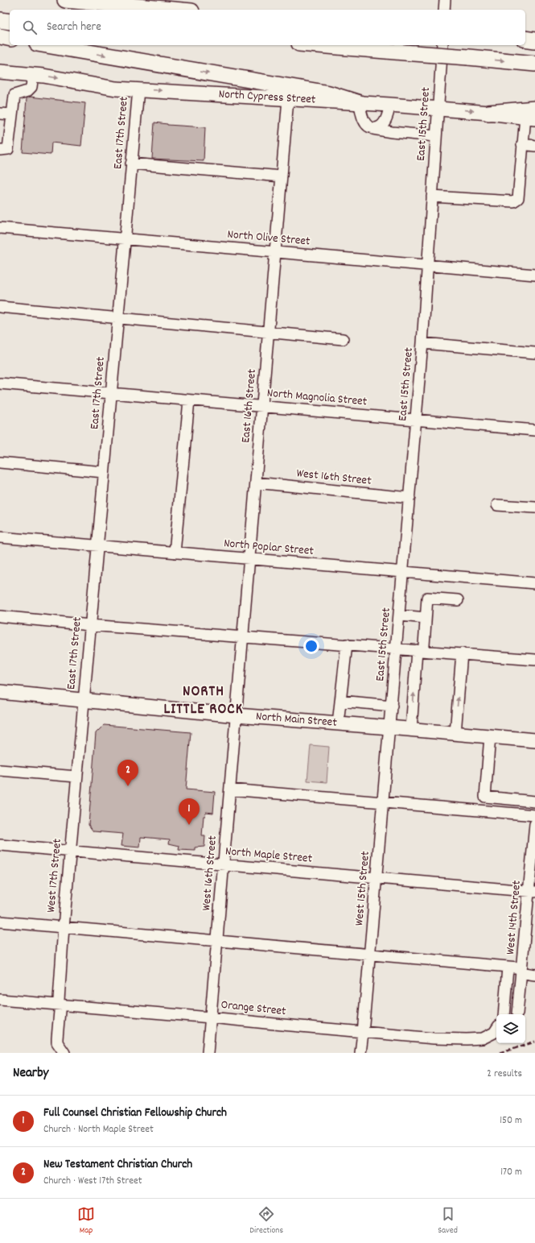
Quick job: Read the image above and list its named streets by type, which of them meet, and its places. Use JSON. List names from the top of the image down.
{
  "streets": {
    "main road": ["North Cypress Street", "North Main Street"],
    "street": [
      "East 15th Street",
      "East 17th Street",
      "North Olive Street",
      "North Magnolia Street",
      "East 16th Street",
      "West 16th Street",
      "North Poplar Street",
      "North Maple Street",
      "West 17th Street",
      "West 15th Street",
      "West 14th Street",
      "Orange Street"
    ]
  },
  "crossings": [
    ["North Cypress Street", "East 15th Street"],
    ["North Cypress Street", "East 17th Street"],
    ["North Cypress Street", "East 16th Street"],
    ["East 15th Street", "North Olive Street"],
    ["East 15th Street", "North Magnolia Street"],
    ["East 15th Street", "West 16th Street"],
    ["East 15th Street", "North Poplar Street"],
    ["East 15th Street", "North Main Street"],
    ["East 15th Street", "West 15th Street"],
    ["East 17th Street", "North Olive Street"],
    ["East 17th Street", "North Magnolia Street"],
    ["East 17th Street", "North Poplar Street"],
    ["East 17th Street", "North Main Street"],
    ["East 17th Street", "West 17th Street"],
    ["North Olive Street", "East 16th Street"],
    ["North Magnolia Street", "East 16th Street"],
    ["East 16th Street", "West 16th Street"],
    ["East 16th Street", "North Poplar Street"],
    ["East 16th Street", "North Main Street"],
    ["West 16th Street", "North Main Street"],
    ["West 16th Street", "North Maple Street"],
    ["West 16th Street", "Orange Street"],
    ["North Main Street", "West 17th Street"],
    ["North Main Street", "West 15th Street"],
    ["North Maple Street", "West 17th Street"],
    ["North Maple Street", "West 15th Street"],
    ["North Maple Street", "West 14th Street"],
    ["West 17th Street", "Orange Street"],
    ["West 15th Street", "Orange Street"]
  ],
  "one_way": ["North Cypress Street"],
  "districts": ["NORTH LITTLE ROCK"],
  "page": {
    "search": "Search here",
    "pins": ["2", "1"],
    "heading": ["Nearby", "2 results"],
    "list": [
      {
        "mark": "1",
        "name": "Full Counsel Christian Fellowship Church",
        "note": "Church · North Maple Street",
        "value": "150 m"
      },
      {
        "mark": "2",
        "name": "New Testament Christian Church",
        "note": "Church · West 17th Street",
        "value": "170 m"
      }
    ],
    "nav": ["Map", "Directions", "Saved"]
  }
}
